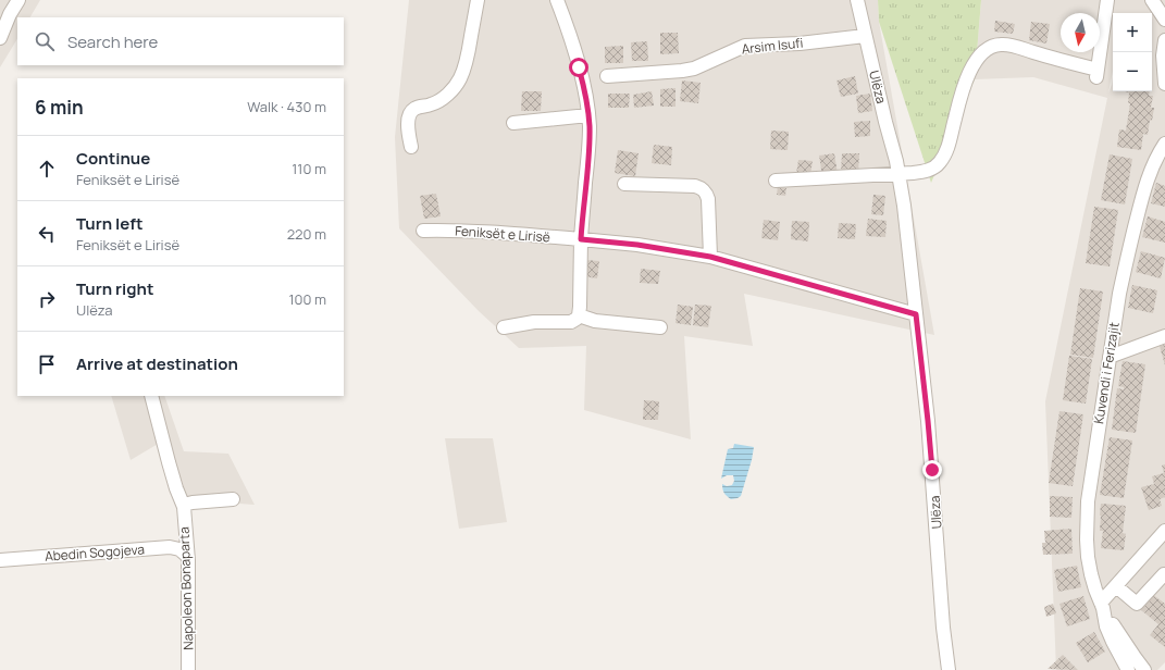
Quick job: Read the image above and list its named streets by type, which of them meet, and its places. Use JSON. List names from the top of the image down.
{
  "streets": {
    "street": [
      "Arsim Isufi",
      "Ulëza",
      "Feniksët e Lirisë",
      "Kuvendi i Ferizajit",
      "Abedin Sogojeva",
      "Napoleon Bonaparta"
    ]
  },
  "crossings": [
    ["Arsim Isufi", "Ulëza"],
    ["Ulëza", "Feniksët e Lirisë"],
    ["Abedin Sogojeva", "Napoleon Bonaparta"]
  ],
  "north": "bottom",
  "page": {
    "map_buttons": ["+", "−"],
    "search": "Search here",
    "heading": ["6 min", "Walk · 430 m"],
    "list": [
      ["Continue", "Feniksët e Lirisë", "110 m"],
      ["Turn left", "Feniksët e Lirisë", "220 m"],
      ["Turn right", "Ulëza", "100 m"],
      "Arrive at destination"
    ]
  }
}
